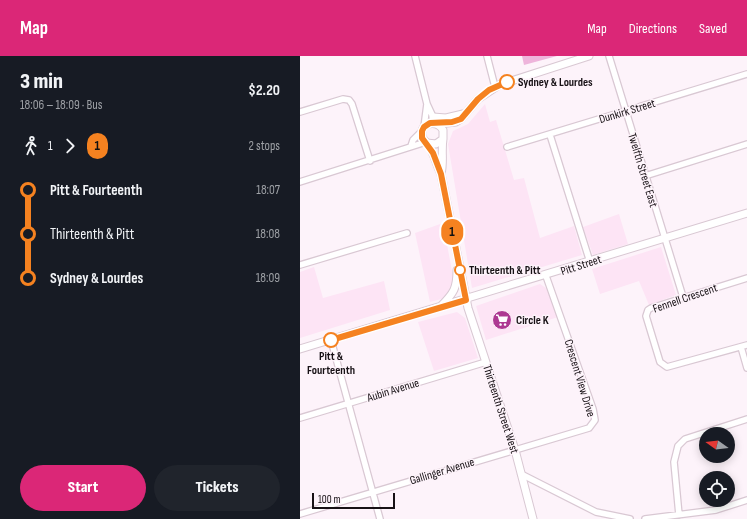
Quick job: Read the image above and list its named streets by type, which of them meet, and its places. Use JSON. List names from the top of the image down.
{
  "streets": {
    "street": [
      "Dunkirk Street",
      "Twelfth Street East",
      "Pitt Street",
      "Fennell Crescent",
      "Crescent View Drive",
      "Aubin Avenue",
      "Thirteenth Street West",
      "Gallinger Avenue"
    ]
  },
  "crossings": [
    ["Dunkirk Street", "Twelfth Street East"],
    ["Twelfth Street East", "Pitt Street"],
    ["Twelfth Street East", "Fennell Crescent"],
    ["Pitt Street", "Crescent View Drive"],
    ["Pitt Street", "Thirteenth Street West"],
    ["Crescent View Drive", "Thirteenth Street West"],
    ["Crescent View Drive", "Gallinger Avenue"],
    ["Aubin Avenue", "Thirteenth Street West"],
    ["Thirteenth Street West", "Gallinger Avenue"]
  ],
  "places": {
    "other": ["Sydney & Lourdes", "Thirteenth & Pitt", "Pitt & Fourteenth"],
    "supermarket": ["Circle K"]
  },
  "lines": ["bus line 1"],
  "scale_bar": "100 m",
  "north": "left",
  "page": {
    "header": "Map",
    "nav": ["Map", "Directions", "Saved"],
    "heading": ["3 min", "18:06 – 18:09 · Bus", "$2.20"],
    "on_map": "1",
    "legs": ["1", "1", "2 stops"],
    "list": [
      {
        "name": "Pitt & Fourteenth",
        "value": "18:07"
      },
      {
        "name": "Thirteenth & Pitt",
        "value": "18:08"
      },
      {
        "name": "Sydney & Lourdes",
        "value": "18:09"
      }
    ],
    "buttons": ["Start", "Tickets"],
    "scale": "100 m"
  }
}
